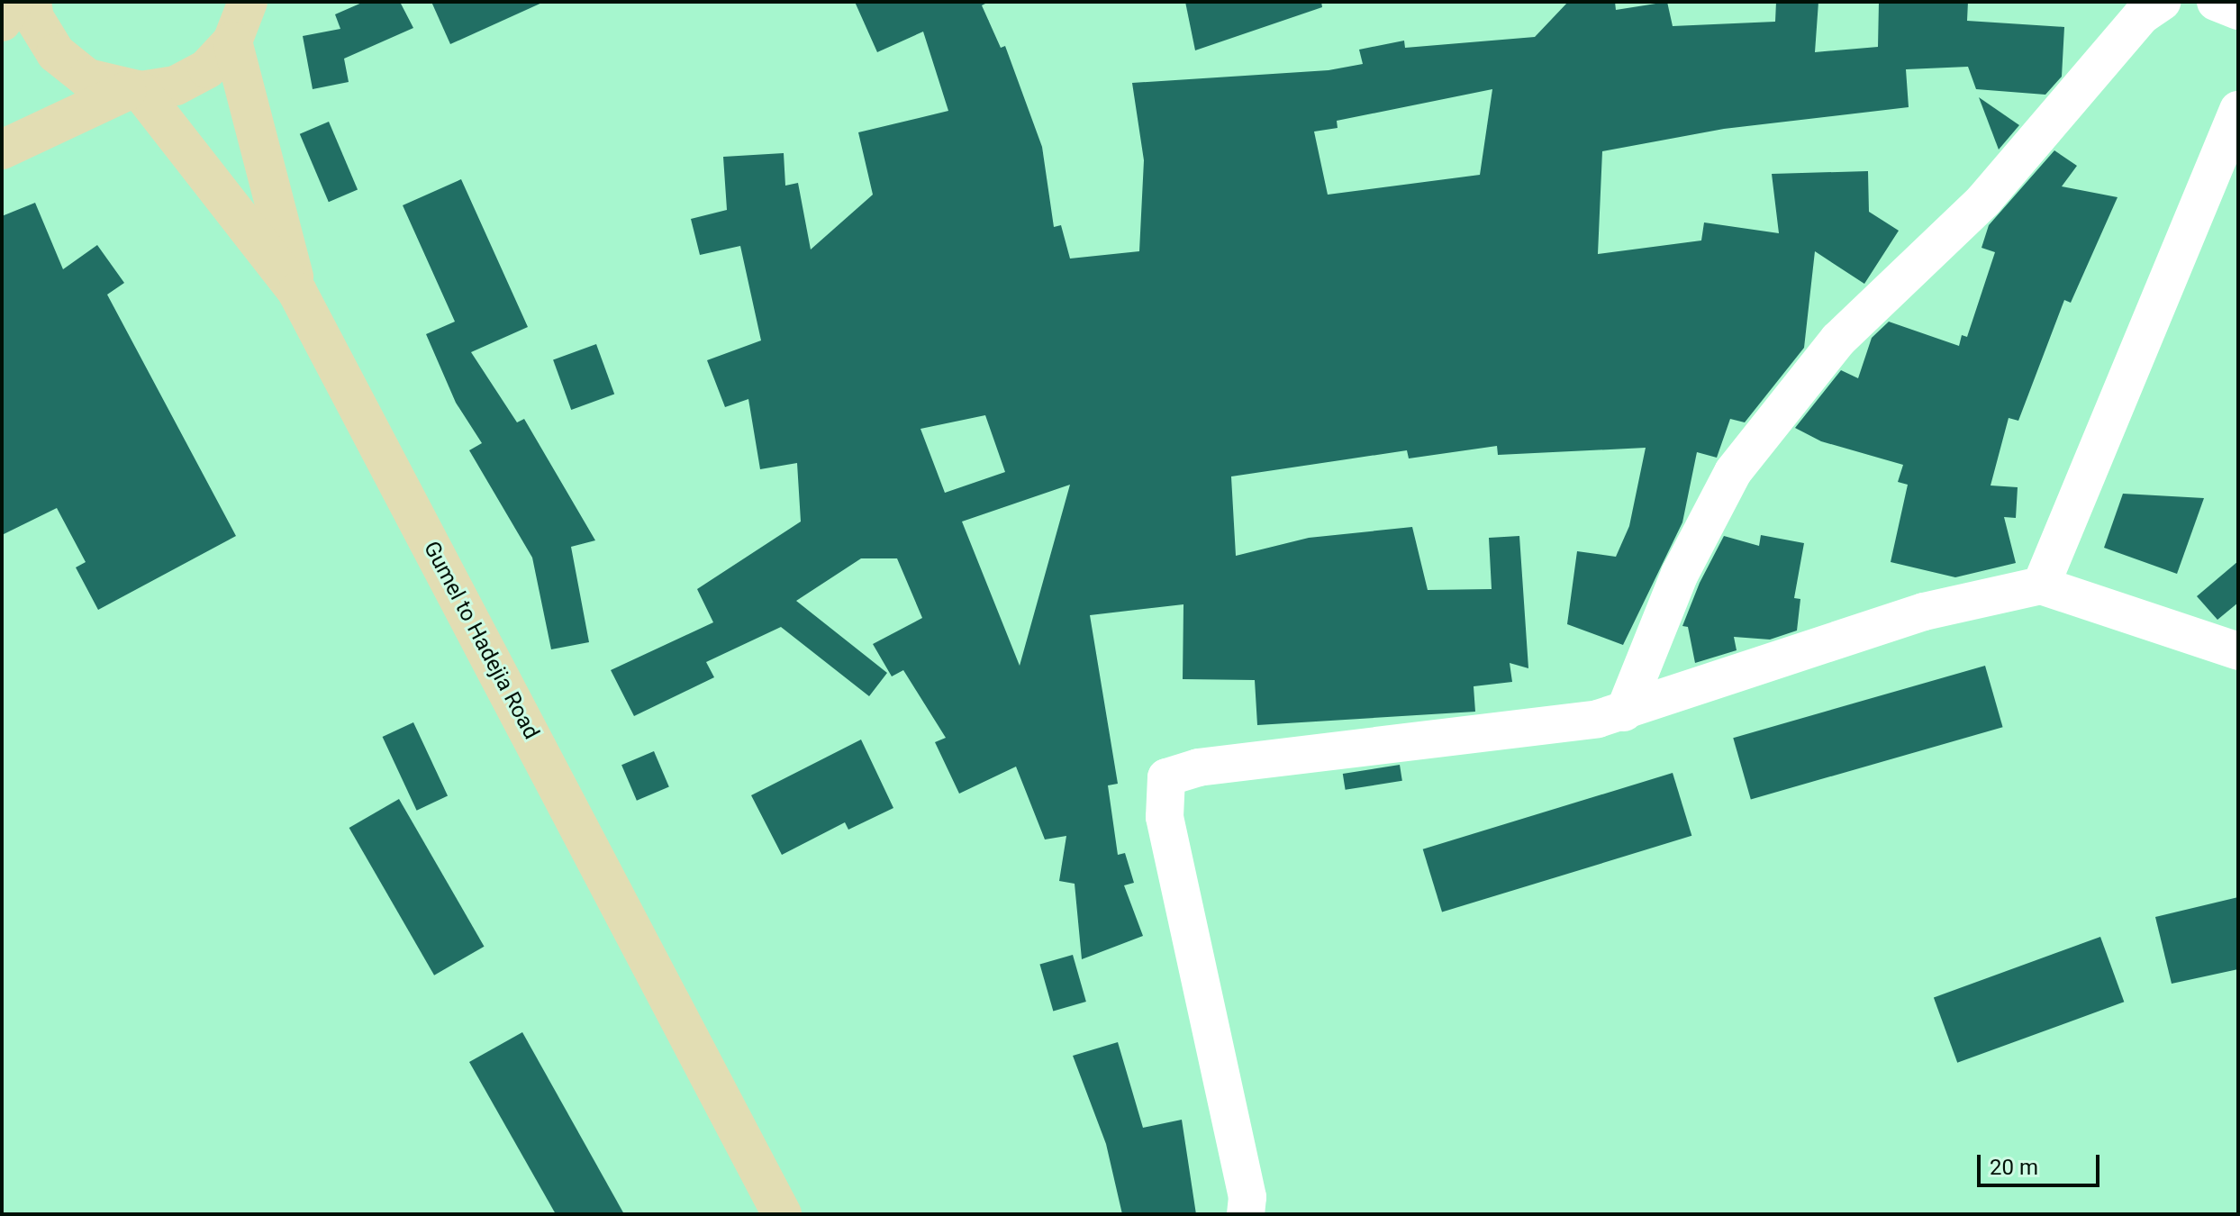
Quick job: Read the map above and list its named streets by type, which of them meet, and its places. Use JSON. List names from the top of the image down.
{
  "streets": {
    "main road": ["Gumel to Hadejia Road"]
  },
  "scale_bar": "20 m"
}
